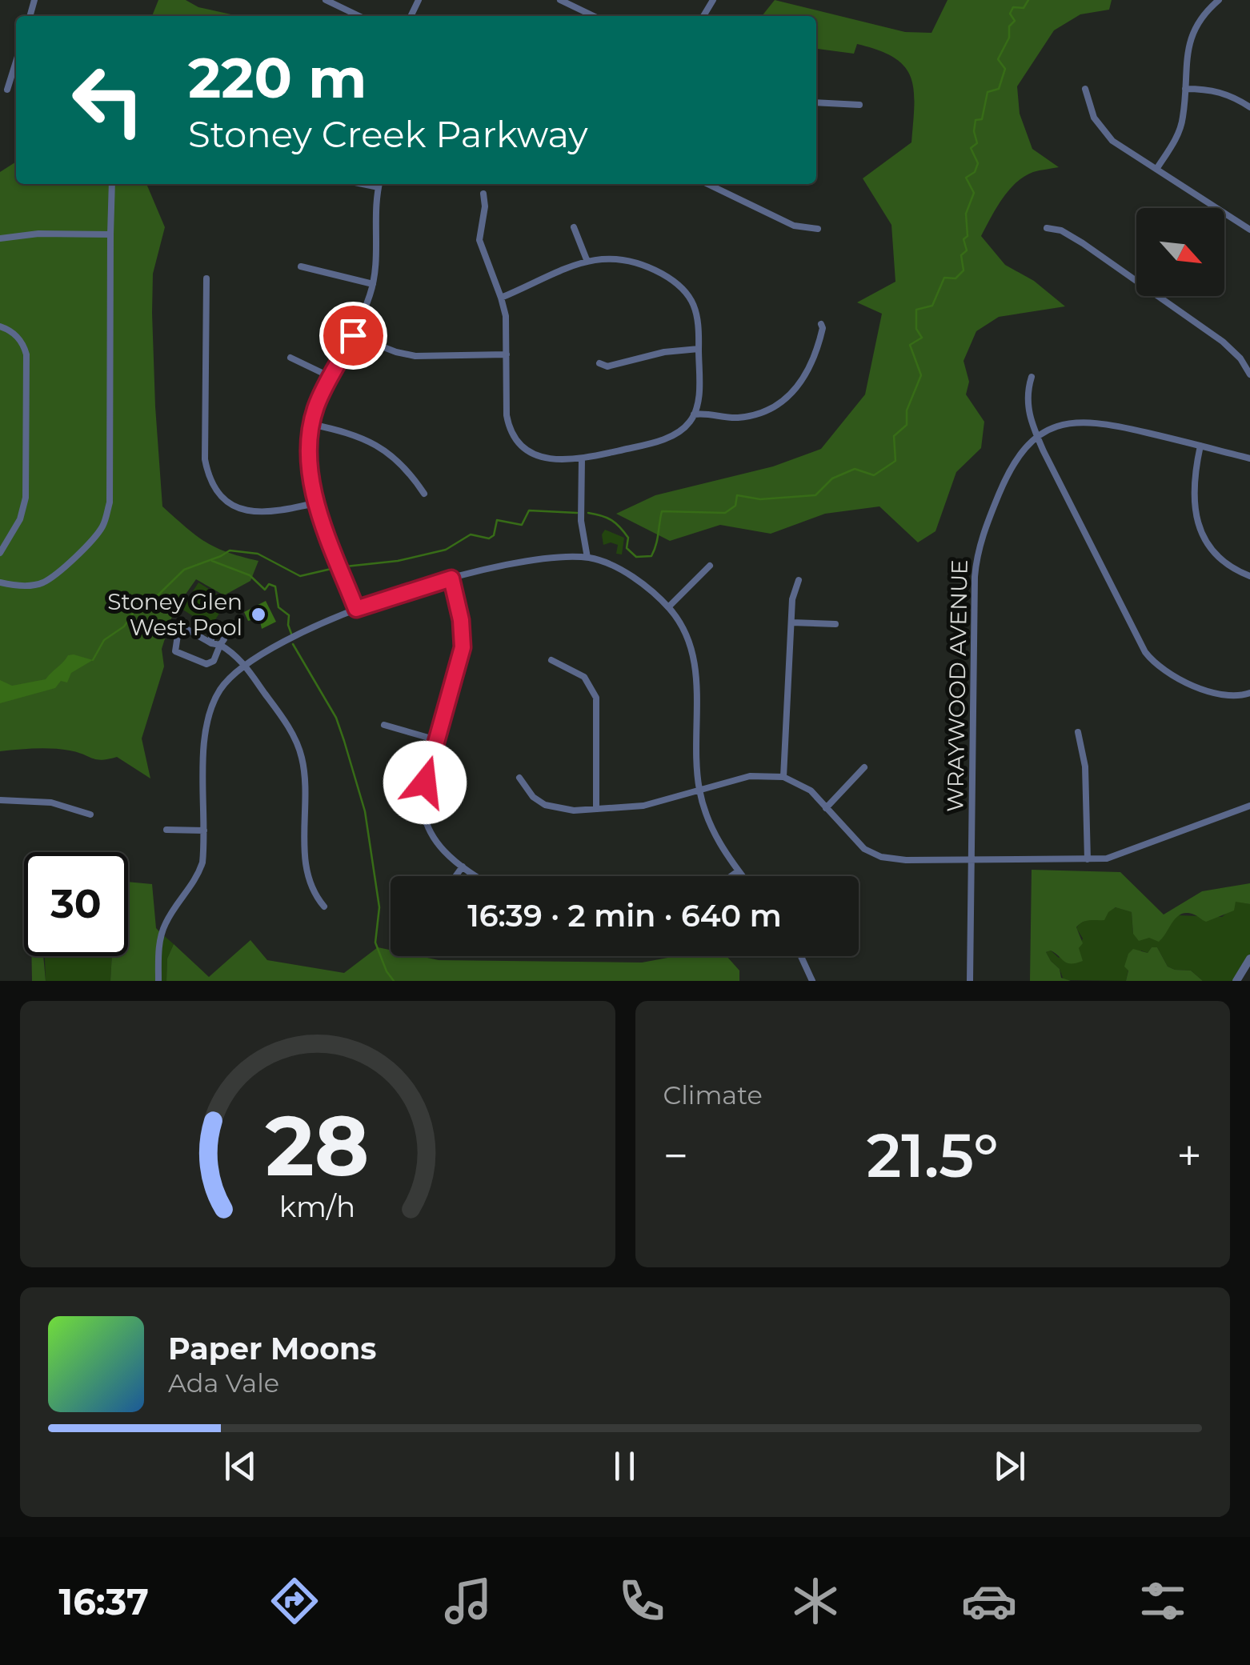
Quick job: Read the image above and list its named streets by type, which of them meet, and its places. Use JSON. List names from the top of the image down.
{
  "streets": {
    "street": ["WRAYWOOD AVENUE"]
  },
  "places": ["Stoney Glen West Pool"],
  "north": "bottom right",
  "page": {
    "turn": ["220 m", "Stoney Creek Parkway"],
    "limit": "30",
    "trip": "16:39 · 2 min · 640 m",
    "tile": "Climate",
    "heat": ["−", "21.5°", "+"],
    "song": ["Paper Moons", "Ada Vale"],
    "tabs": "16:37",
    "gauge": ["28", "km/h"]
  }
}
